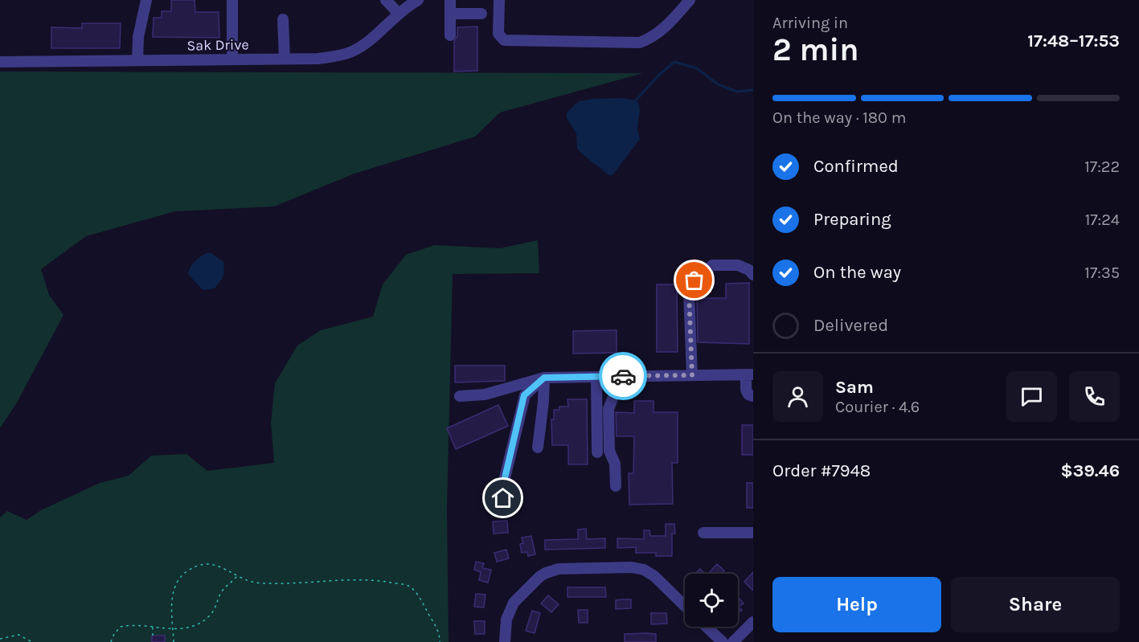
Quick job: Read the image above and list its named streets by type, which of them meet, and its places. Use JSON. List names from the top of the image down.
{
  "streets": {
    "street": ["Sak Drive"]
  },
  "page": {
    "heading": ["2 min", "Arriving in", "17:48–17:53"],
    "panel": [
      "Sam",
      "Courier · 4.6",
      "Order #7948",
      "$39.46"
    ],
    "bar": "On the way · 180 m",
    "list": [
      ["Confirmed", "17:22"],
      ["Preparing", "17:24"],
      ["On the way", "17:35"],
      "Delivered"
    ],
    "buttons": ["Help", "Share"]
  }
}
